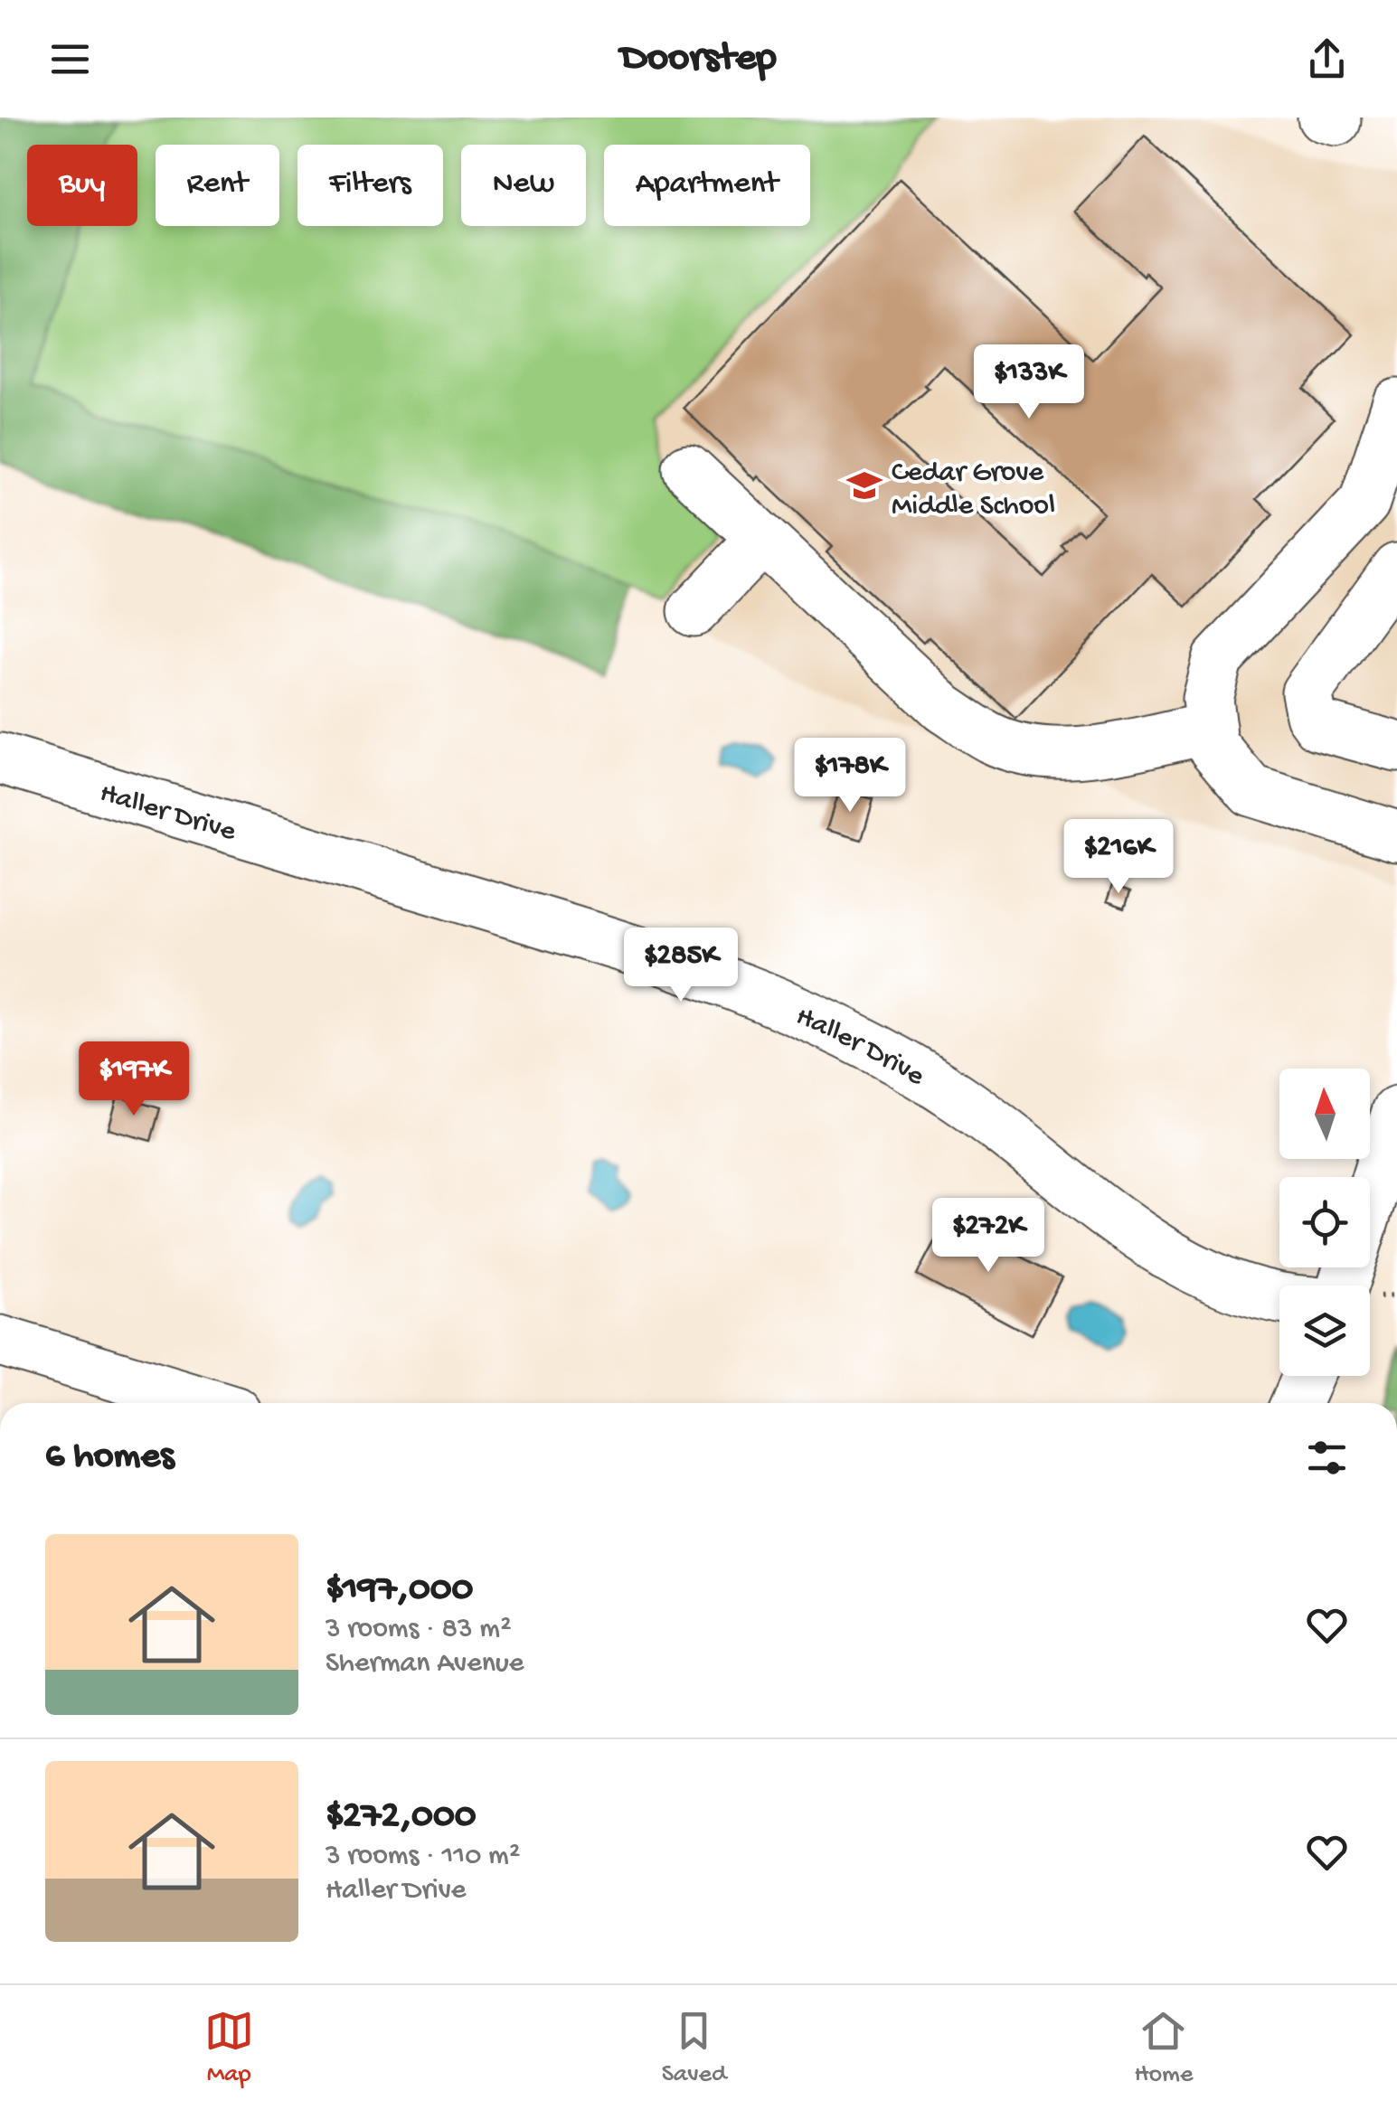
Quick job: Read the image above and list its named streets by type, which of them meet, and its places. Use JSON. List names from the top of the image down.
{
  "streets": {
    "street": ["Haller Drive"]
  },
  "places": {
    "school or university": ["Cedar Grove Middle School"]
  },
  "north": "top",
  "page": {
    "header": "Doorstep",
    "chip": [
      "Buy",
      "Rent",
      "Filters",
      "New",
      "Apartment"
    ],
    "price": [
      "$133K",
      "$178K",
      "$216K",
      "$285K",
      "$197K",
      "$272K"
    ],
    "heading": "6 homes",
    "list": [
      {
        "name": "$197,000",
        "note": "3 rooms · 83 m² · Sherman Avenue"
      },
      {
        "name": "$272,000",
        "note": "3 rooms · 110 m² · Haller Drive"
      }
    ],
    "tabs": ["Map", "Saved", "Home"]
  }
}
